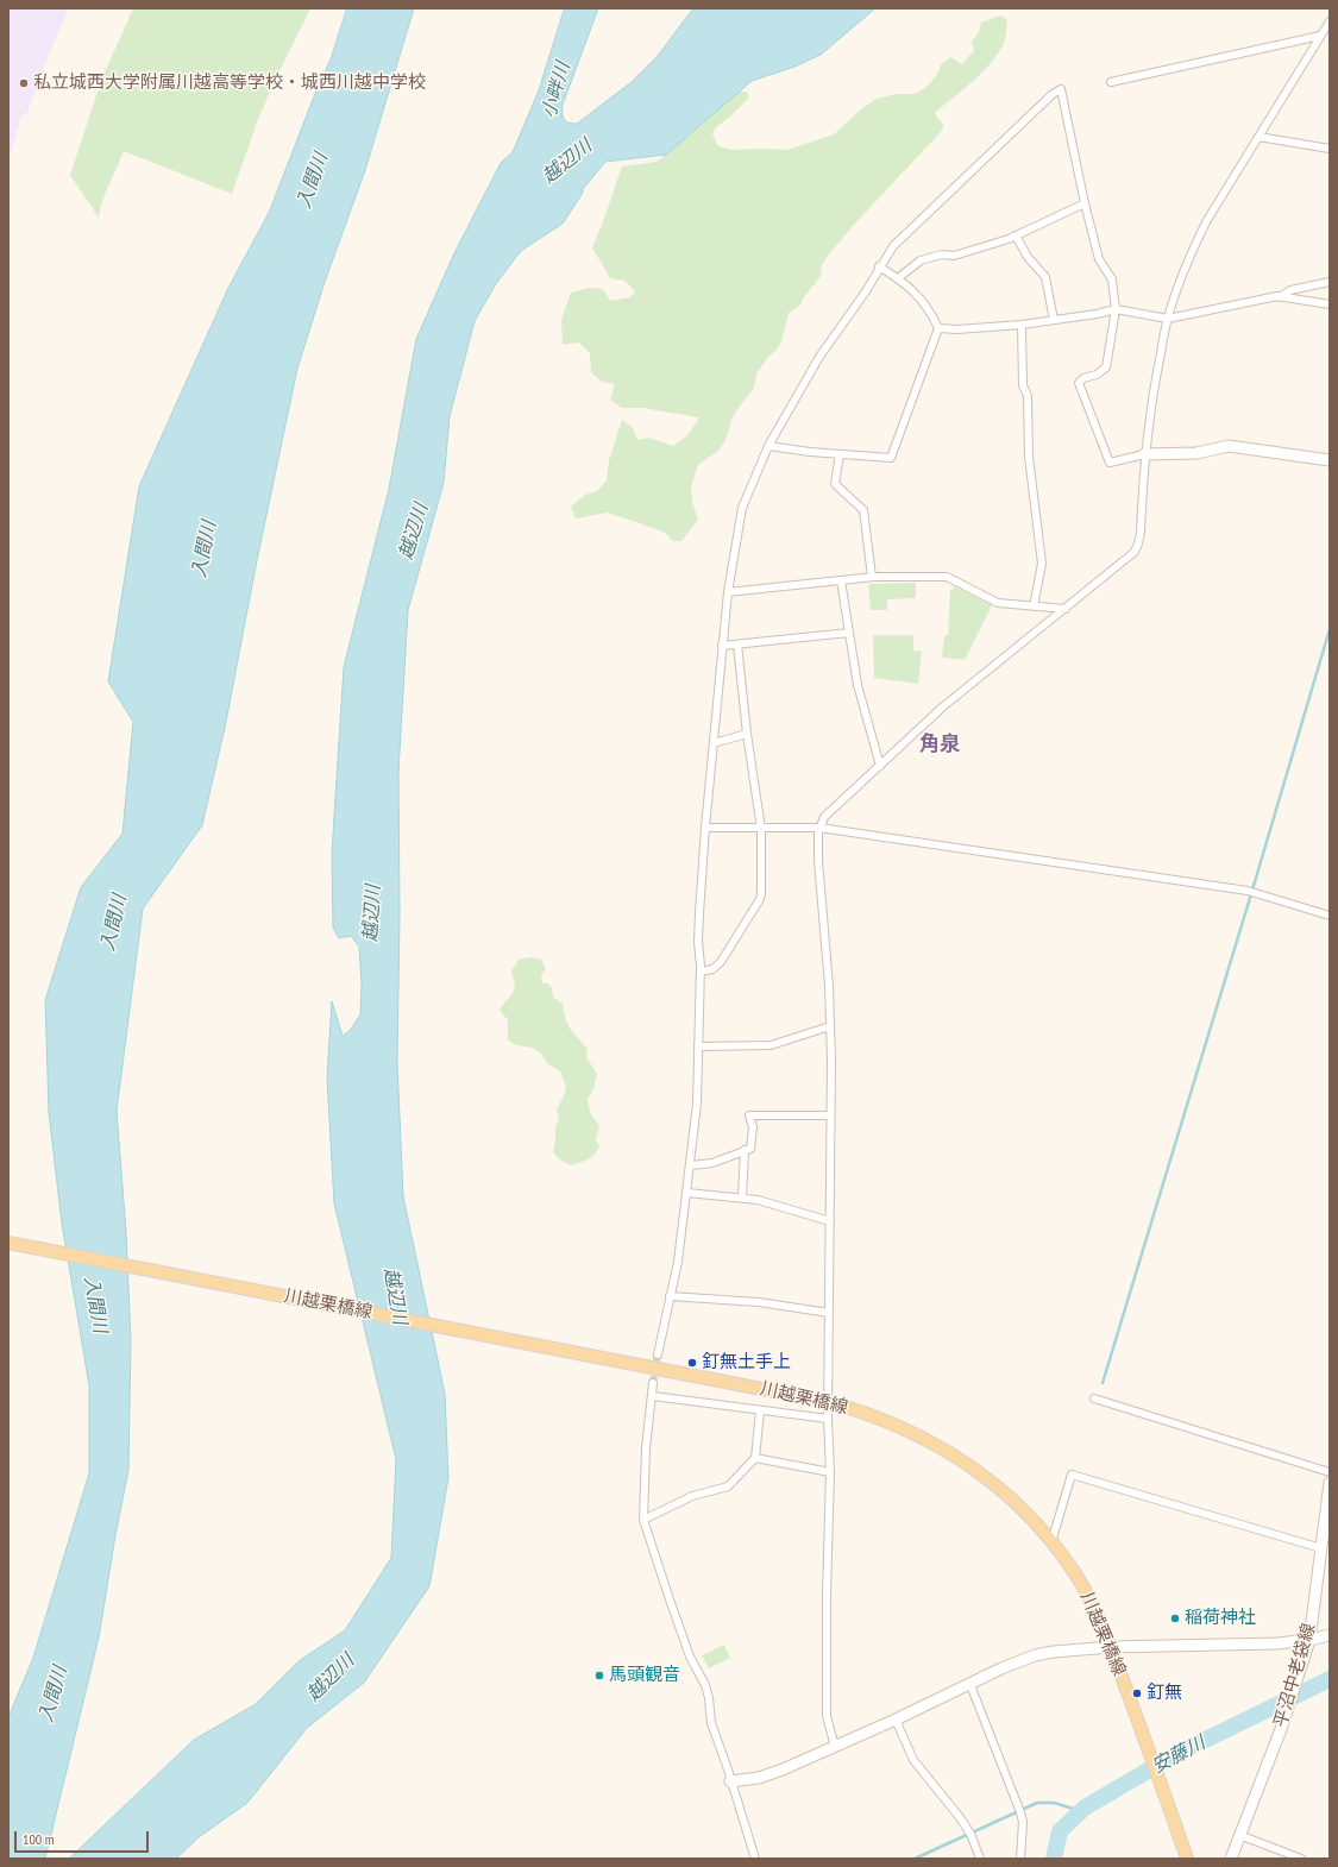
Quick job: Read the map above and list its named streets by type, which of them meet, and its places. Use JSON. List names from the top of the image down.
{
  "streets": {
    "main road": ["川越栗橋線"],
    "street": ["平沼中老袋線"]
  },
  "districts": ["角泉"],
  "water": [
    "小畔川",
    "越辺川",
    "入間川",
    "安藤川"
  ],
  "places": [
    "私立城西大学附属川越高等学校・城西川越中学校",
    "釘無土手上",
    "稲荷神社",
    "馬頭観音",
    "釘無"
  ],
  "scale_bar": "100 m"
}
